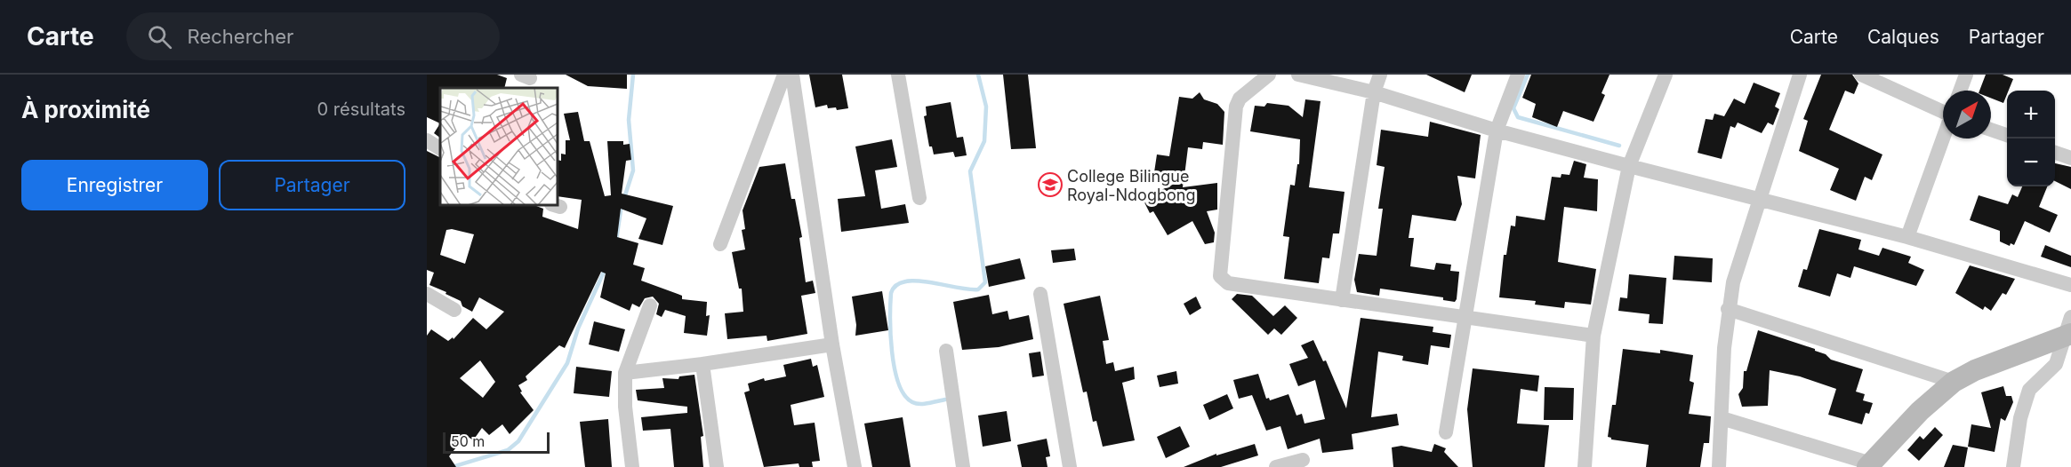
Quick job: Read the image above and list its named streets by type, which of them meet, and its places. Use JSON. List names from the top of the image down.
{
  "places": {
    "school or university": ["College Bilingue Royal-Ndogbong"]
  },
  "scale_bar": "50 m",
  "north": "top right",
  "page": {
    "header": "Carte",
    "search": "Rechercher",
    "nav": ["Carte", "Calques", "Partager"],
    "heading": ["À proximité", "0 résultats"],
    "map_buttons": ["+", "−"],
    "buttons": ["Enregistrer", "Partager"],
    "scale": "50 m"
  }
}
